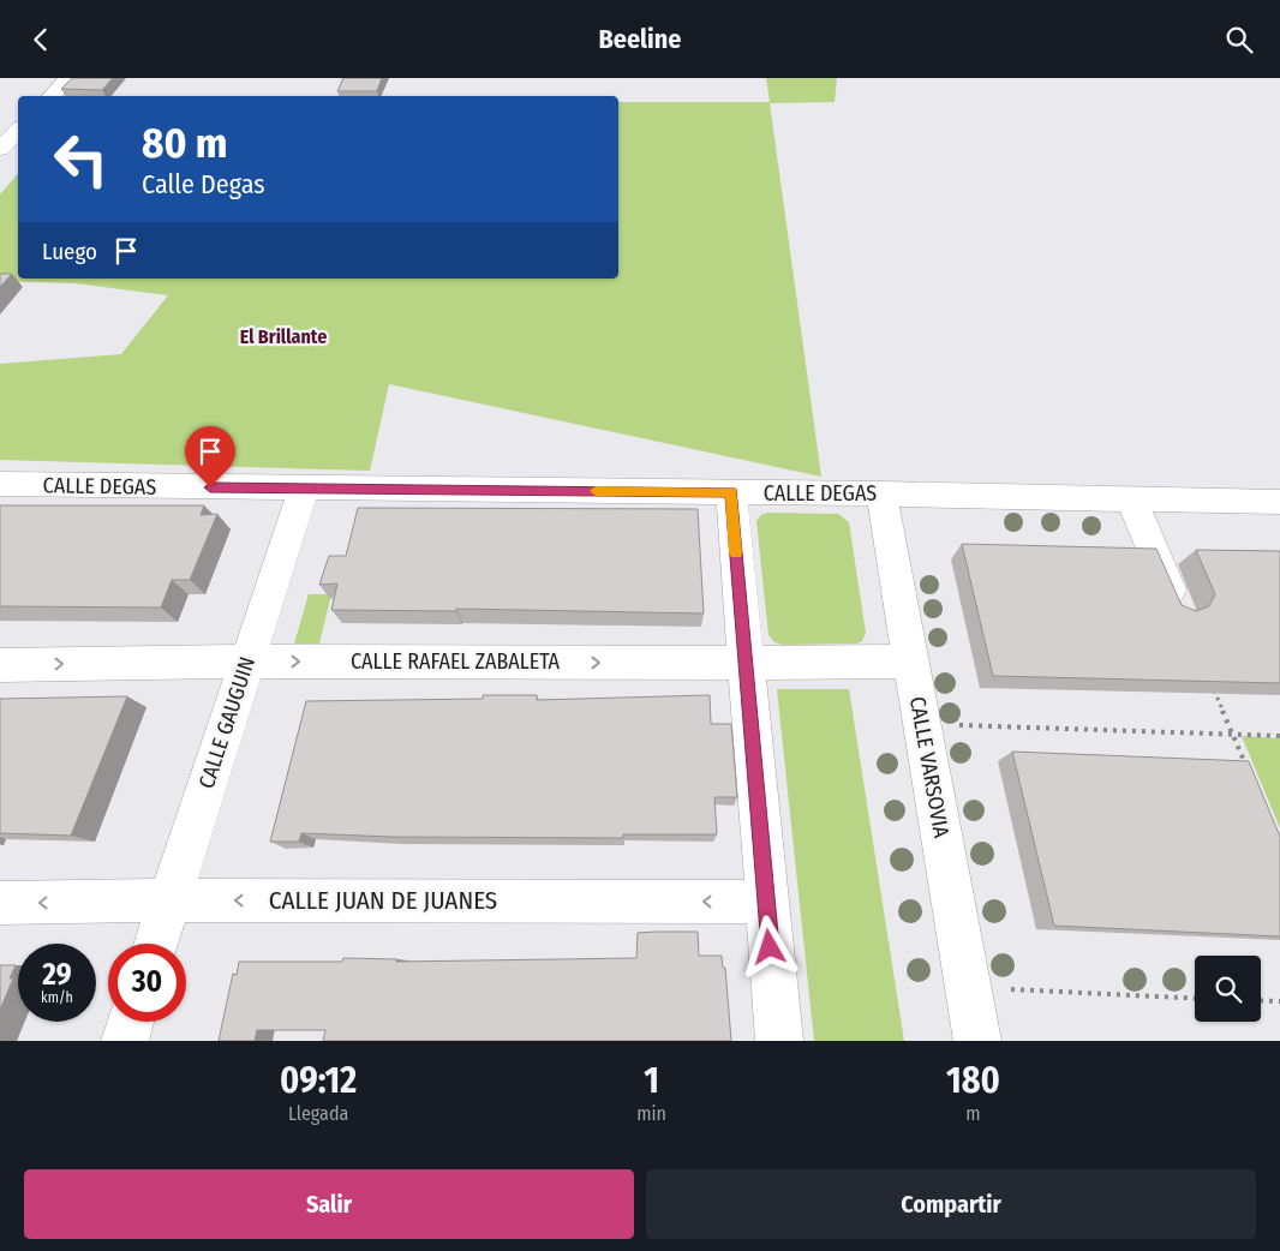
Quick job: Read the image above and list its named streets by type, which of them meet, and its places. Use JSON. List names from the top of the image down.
{
  "streets": {
    "street": [
      "CALLE DEGAS",
      "CALLE RAFAEL ZABALETA",
      "CALLE GAUGUIN",
      "CALLE VARSOVIA",
      "CALLE JUAN DE JUANES"
    ]
  },
  "crossings": [
    ["CALLE DEGAS", "CALLE GAUGUIN"],
    ["CALLE DEGAS", "CALLE VARSOVIA"],
    ["CALLE RAFAEL ZABALETA", "CALLE GAUGUIN"],
    ["CALLE RAFAEL ZABALETA", "CALLE VARSOVIA"],
    ["CALLE GAUGUIN", "CALLE JUAN DE JUANES"]
  ],
  "one_way": ["CALLE RAFAEL ZABALETA", "CALLE JUAN DE JUANES"],
  "districts": ["El Brillante"],
  "page": {
    "header": "Beeline",
    "turn": ["80 m", "Calle Degas"],
    "then": "Luego",
    "speed": "29 km/h",
    "limit": "30",
    "eta": [
      "09:12",
      "Llegada",
      "1",
      "min",
      "180",
      "m"
    ],
    "buttons": ["Salir", "Compartir"]
  }
}
